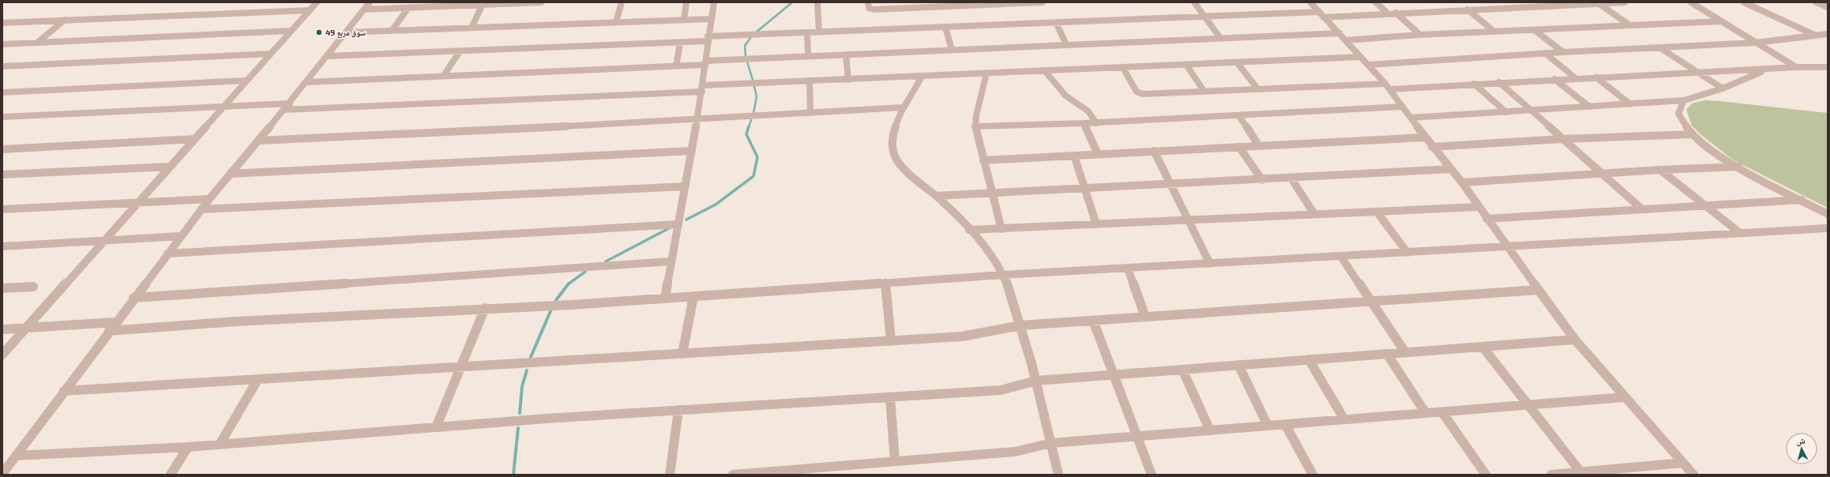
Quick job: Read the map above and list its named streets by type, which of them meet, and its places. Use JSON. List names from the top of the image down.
{
  "places": ["سوق مربع 49"],
  "north": "top"
}
